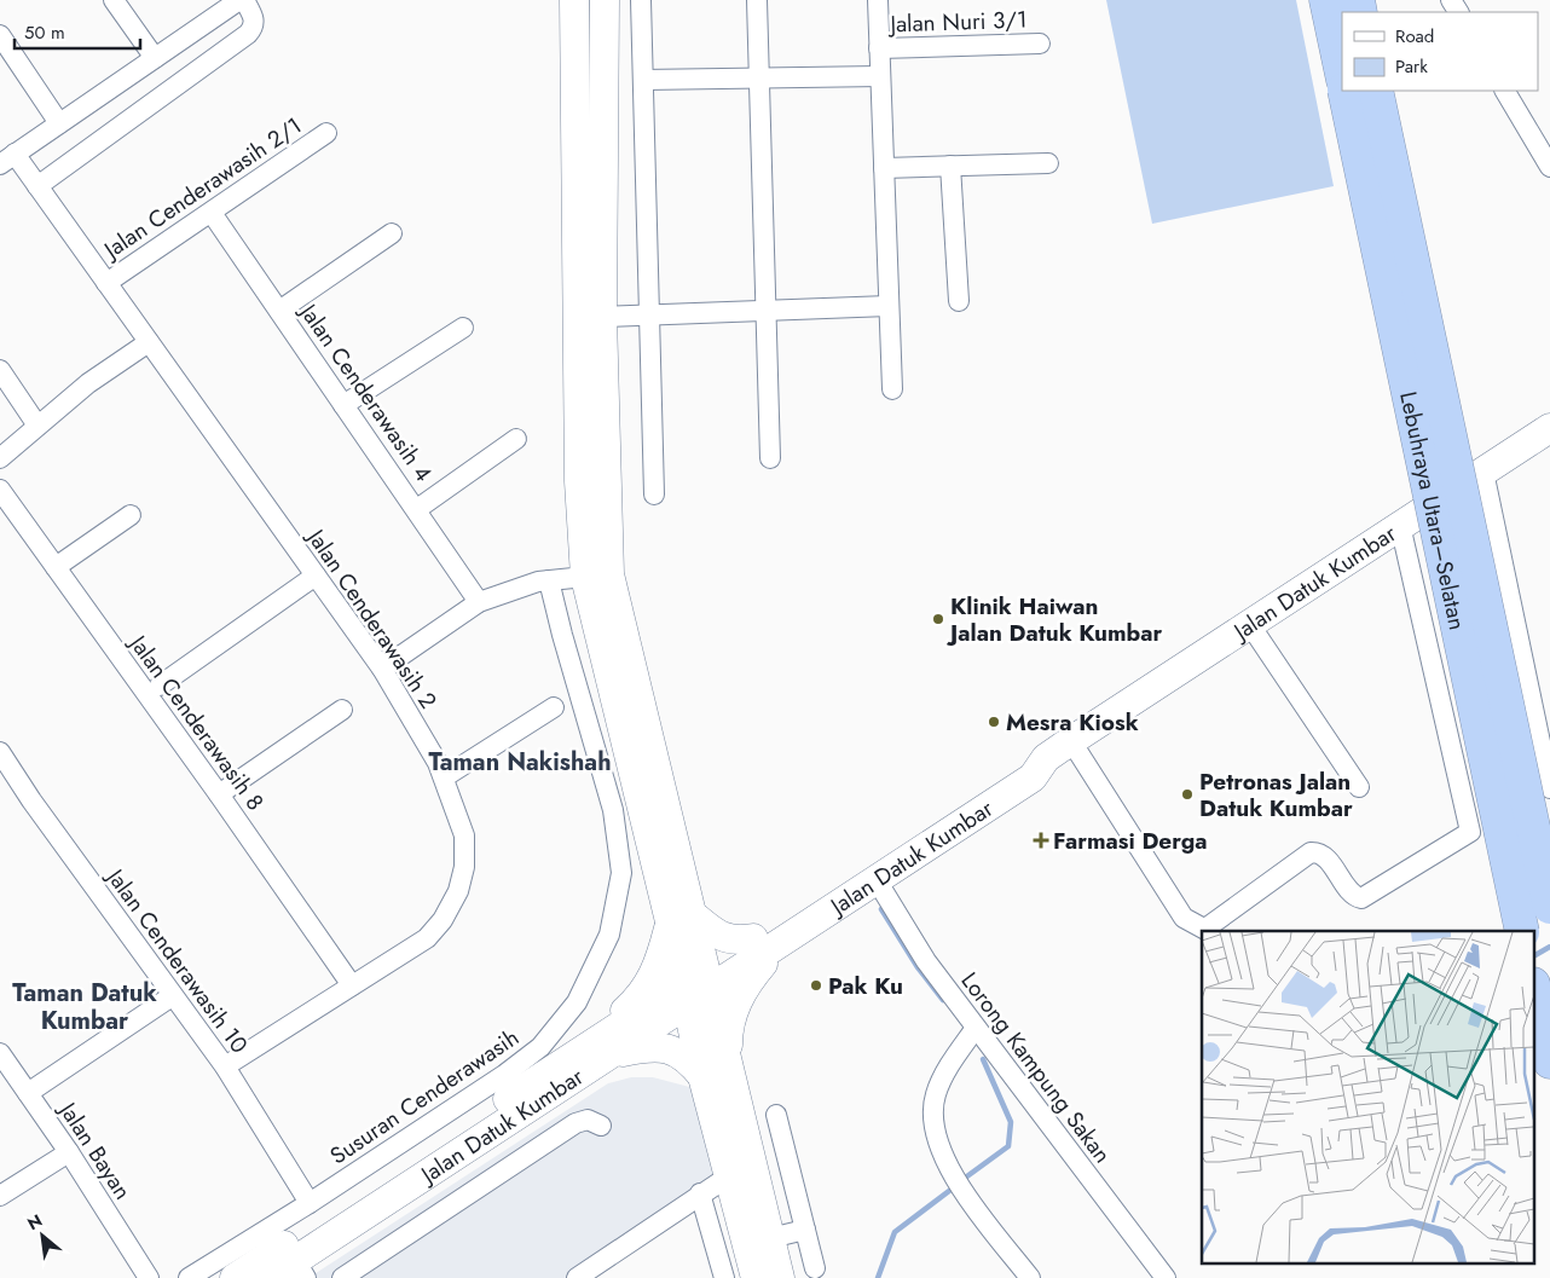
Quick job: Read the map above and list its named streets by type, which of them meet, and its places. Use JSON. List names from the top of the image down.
{
  "streets": {
    "highway": ["Lebuhraya Utara–Selatan"],
    "main road": ["Jalan Datuk Kumbar"],
    "street": [
      "Jalan Nuri 3/1",
      "Jalan Cenderawasih 2/1",
      "Jalan Cenderawasih 4",
      "Jalan Cenderawasih 2",
      "Jalan Cenderawasih 8",
      "Jalan Cenderawasih 10",
      "Lorong Kampung Sakan",
      "Susuran Cenderawasih",
      "Jalan Bayan"
    ]
  },
  "crossings": [
    ["Jalan Cenderawasih 2/1", "Jalan Cenderawasih 4"],
    ["Jalan Cenderawasih 2/1", "Jalan Cenderawasih 2"],
    ["Jalan Datuk Kumbar", "Lorong Kampung Sakan"],
    ["Jalan Cenderawasih 2", "Jalan Cenderawasih 8"],
    ["Jalan Cenderawasih 2", "Jalan Cenderawasih 10"],
    ["Jalan Cenderawasih 10", "Susuran Cenderawasih"]
  ],
  "districts": ["Taman Nakishah", "Taman Datuk Kumbar"],
  "places": {
    "other": [
      "Klinik Haiwan Jalan Datuk Kumbar",
      "Mesra Kiosk",
      "Petronas Jalan Datuk Kumbar",
      "Pak Ku"
    ],
    "health": ["Farmasi Derga"]
  },
  "legend": ["Road", "Park"],
  "scale_bar": "50 m",
  "north": "top left"
}
